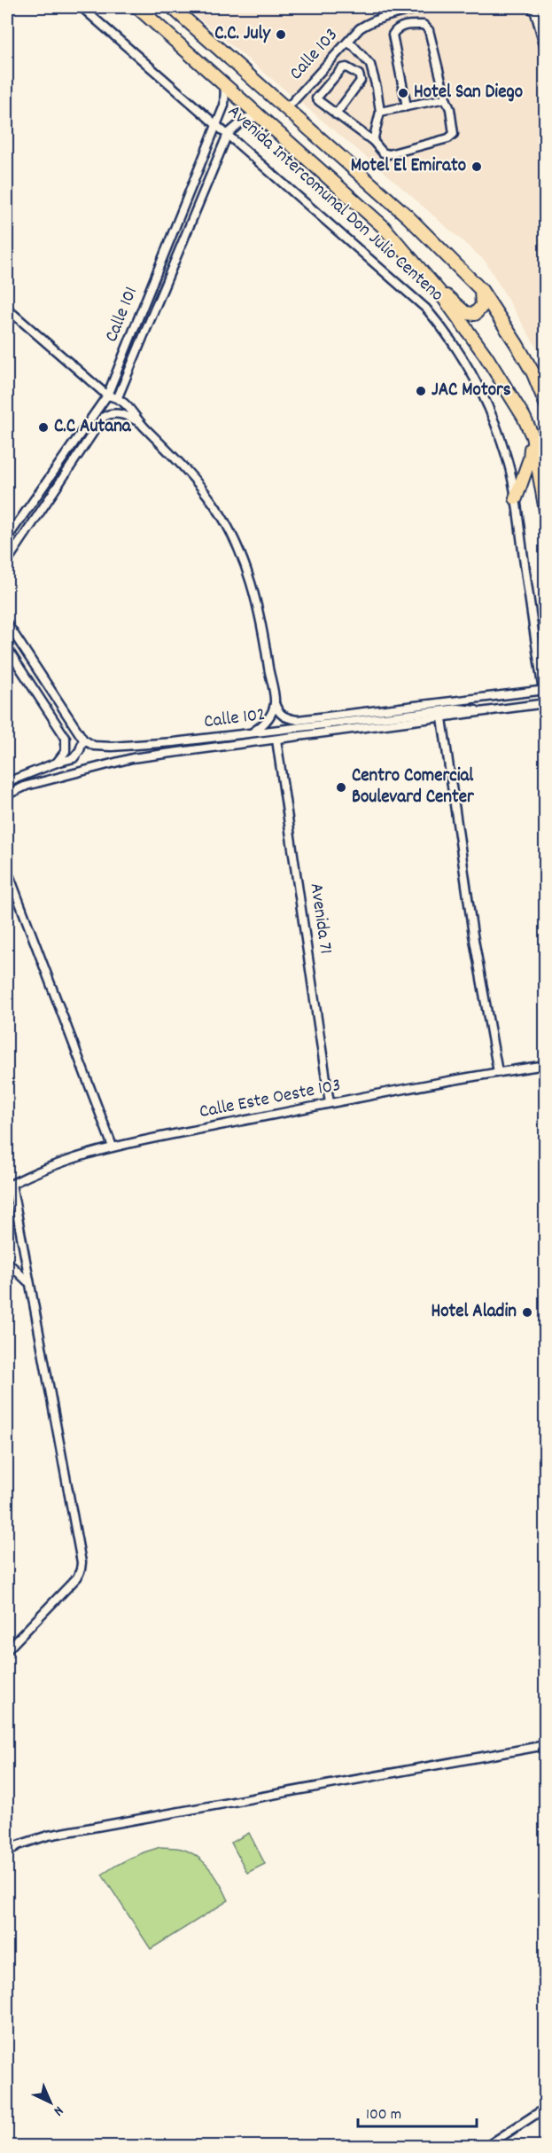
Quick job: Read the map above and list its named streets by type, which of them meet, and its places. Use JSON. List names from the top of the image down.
{
  "streets": {
    "main road": ["Avenida Intercomunal Don Julio Centeno"],
    "street": [
      "Calle 103",
      "Calle 101",
      "Calle 102",
      "Avenida 71",
      "Calle Este Oeste 103"
    ]
  },
  "crossings": [
    ["Calle 103", "Avenida Intercomunal Don Julio Centeno"],
    ["Avenida Intercomunal Don Julio Centeno", "Calle 101"],
    ["Avenida Intercomunal Don Julio Centeno", "Calle 102"],
    ["Calle 102", "Avenida 71"],
    ["Avenida 71", "Calle Este Oeste 103"]
  ],
  "places": [
    "C.C. July",
    "Hotel San Diego",
    "Motel El Emirato",
    "JAC Motors",
    "C.C Autana",
    "Centro Comercial Boulevard Center",
    "Hotel Aladin"
  ],
  "scale_bar": "100 m",
  "north": "bottom right"
}
